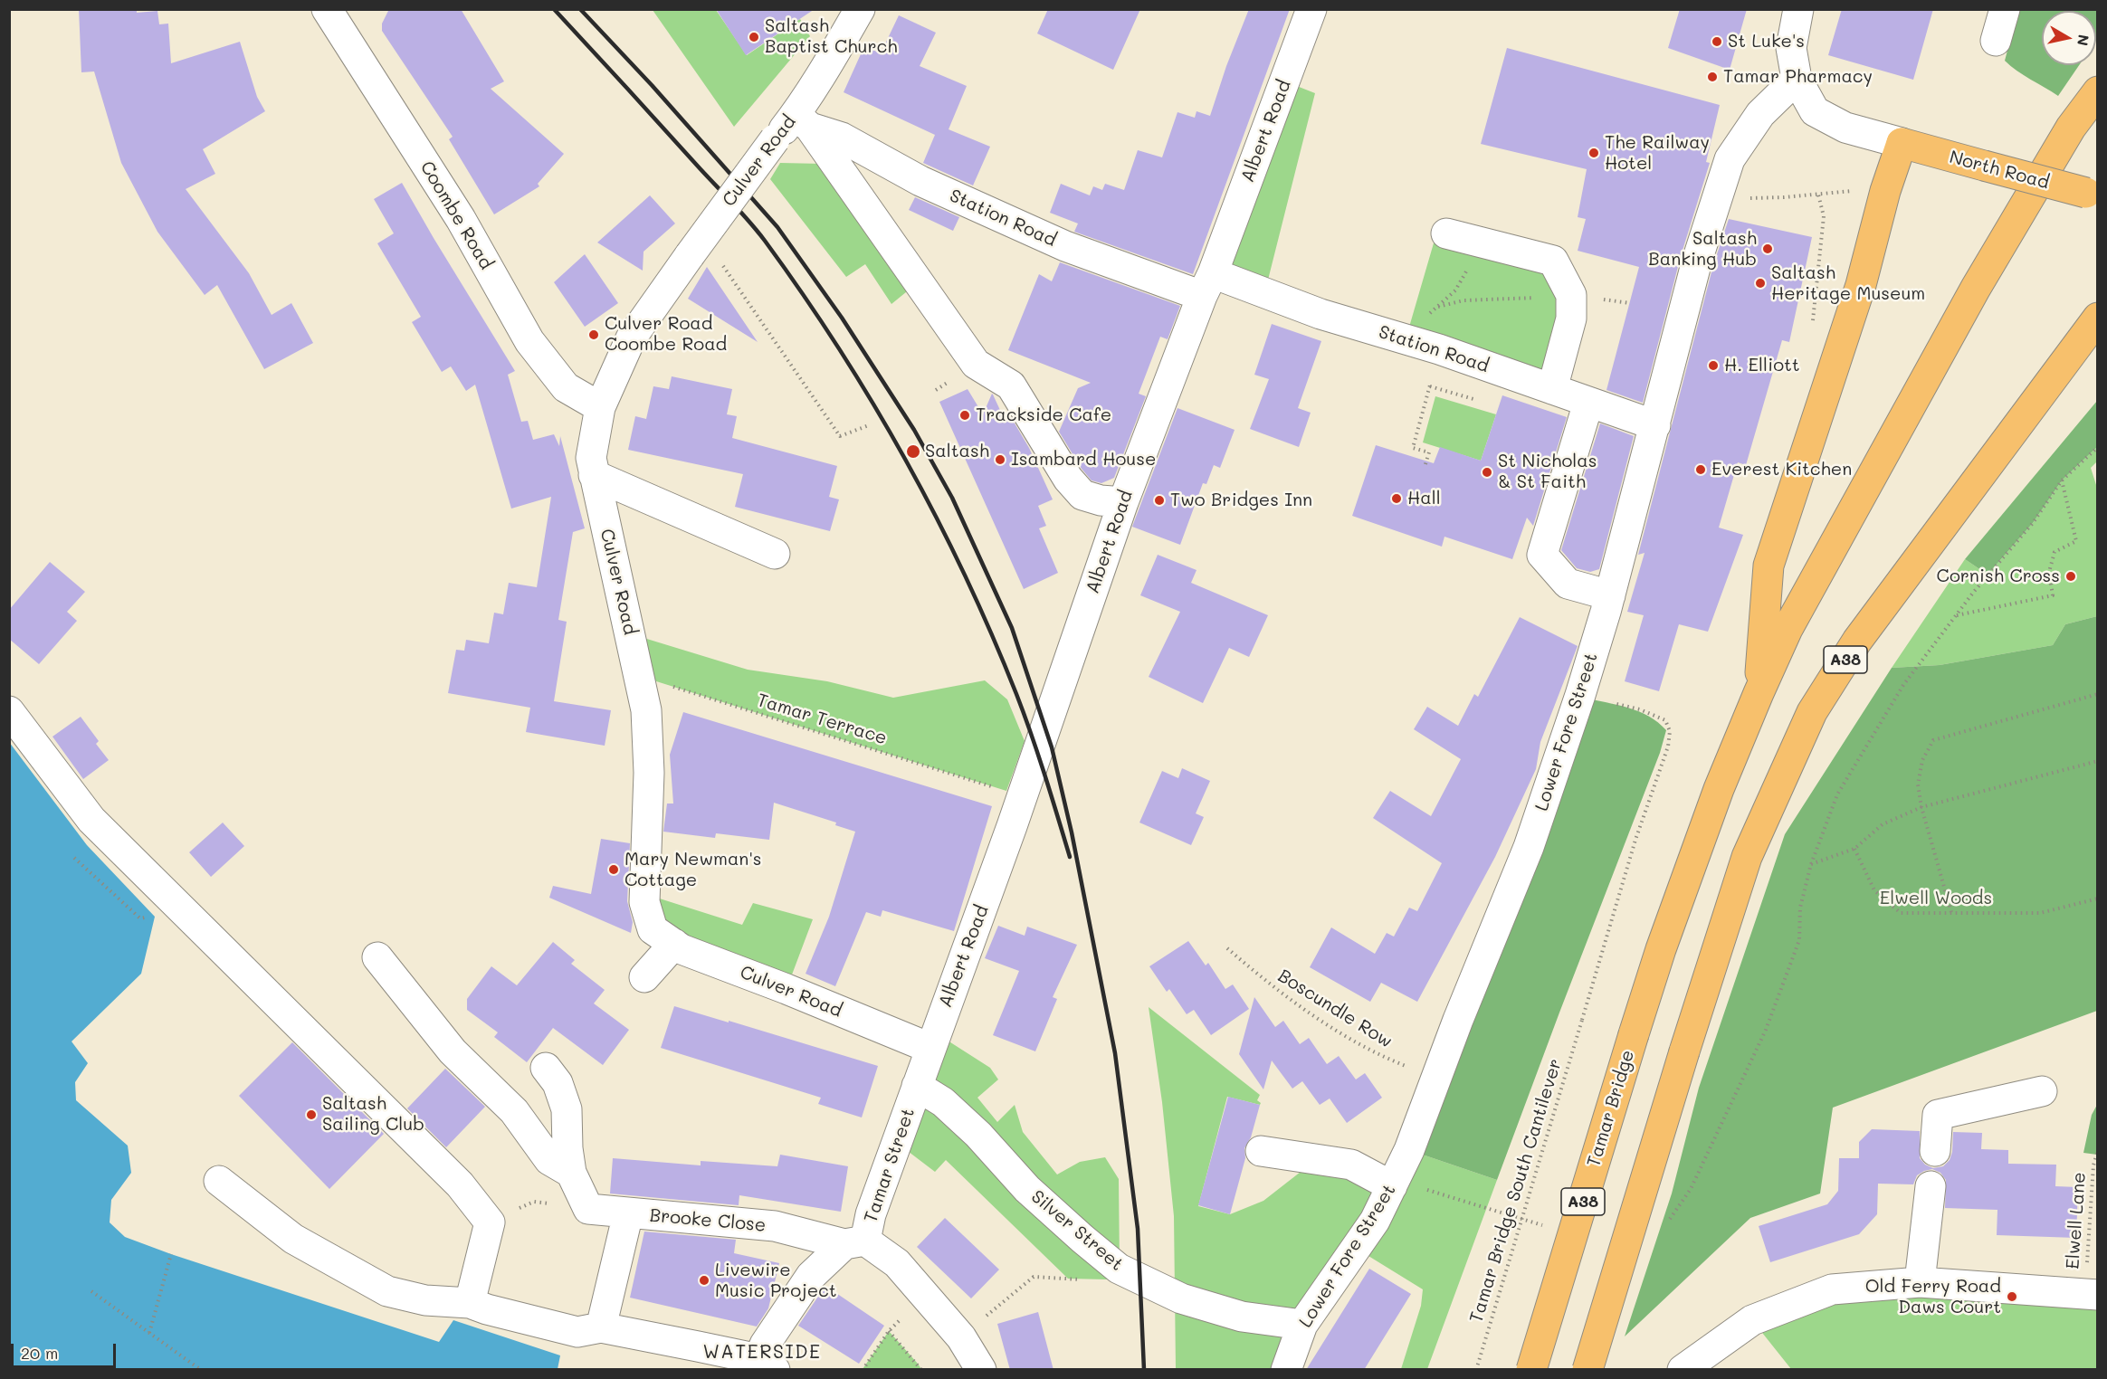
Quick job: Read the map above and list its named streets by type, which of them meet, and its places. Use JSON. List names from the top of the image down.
{
  "streets": {
    "main road": ["North Road", "A38", "Tamar Bridge"],
    "street": [
      "Albert Road",
      "Culver Road",
      "Coombe Road",
      "Station Road",
      "Lower Fore Street",
      "Tamar Street",
      "Brooke Close",
      "Silver Street"
    ],
    "path": [
      "Tamar Terrace",
      "Boscundle Row",
      "Tamar Bridge South Cantilever",
      "Elwell Lane"
    ]
  },
  "crossings": [
    ["Albert Road", "Culver Road"],
    ["Albert Road", "Station Road"],
    ["Albert Road", "Tamar Street"],
    ["Culver Road", "Coombe Road"],
    ["Culver Road", "Station Road"],
    ["Culver Road", "Tamar Terrace"],
    ["Culver Road", "Tamar Street"],
    ["North Road", "A38"],
    ["Station Road", "Lower Fore Street"],
    ["A38", "Tamar Bridge"],
    ["Lower Fore Street", "Boscundle Row"],
    ["Lower Fore Street", "Tamar Bridge South Cantilever"],
    ["Lower Fore Street", "Silver Street"],
    ["Tamar Street", "Brooke Close"],
    ["Tamar Street", "Silver Street"]
  ],
  "districts": ["WATERSIDE"],
  "parks": ["Elwell Woods"],
  "places": [
    "Saltash Baptist Church",
    "St Luke's",
    "Tamar Pharmacy",
    "The Railway Hotel",
    "Saltash Banking Hub",
    "Saltash Heritage Museum",
    "Culver Road Coombe Road",
    "H. Elliott",
    "Trackside Cafe",
    "Saltash",
    "Isambard House",
    "Everest Kitchen",
    "St Nicholas & St Faith",
    "Hall",
    "Two Bridges Inn",
    "Cornish Cross",
    "Mary Newman's Cottage",
    "Saltash Sailing Club",
    "Livewire Music Project",
    "Old Ferry Road Daws Court"
  ],
  "scale_bar": "20 m",
  "north": "right"
}
